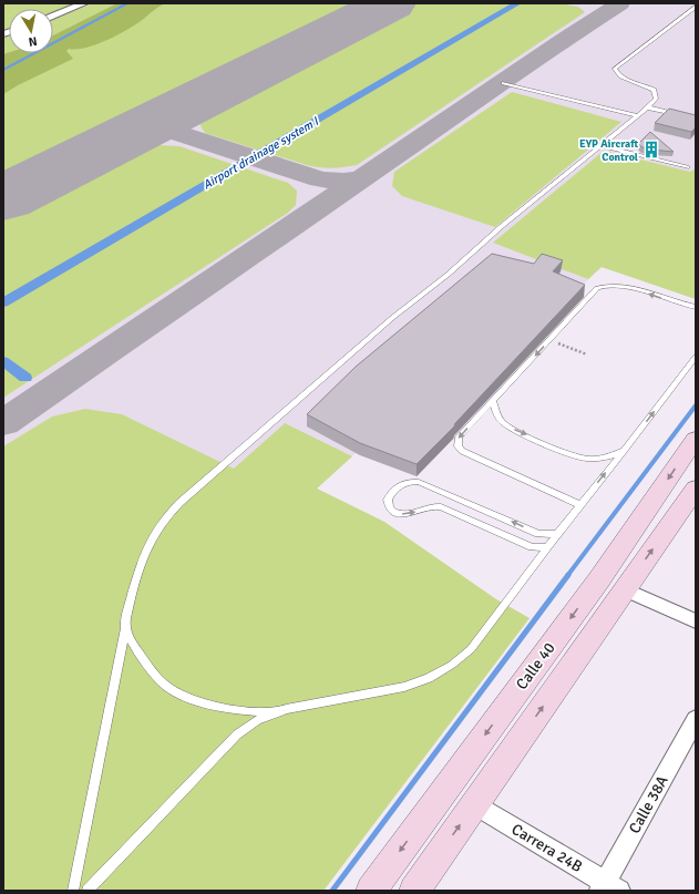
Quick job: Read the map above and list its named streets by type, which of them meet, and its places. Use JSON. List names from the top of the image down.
{
  "streets": {
    "main road": ["Calle 40"],
    "street": ["Calle 38A", "Carrera 24B"]
  },
  "crossings": [
    ["Calle 40", "Carrera 24B"],
    ["Calle 38A", "Carrera 24B"]
  ],
  "water": ["Airport drainage system I"],
  "places": {
    "building": ["EYP Aircraft Control"]
  },
  "north": "bottom"
}
